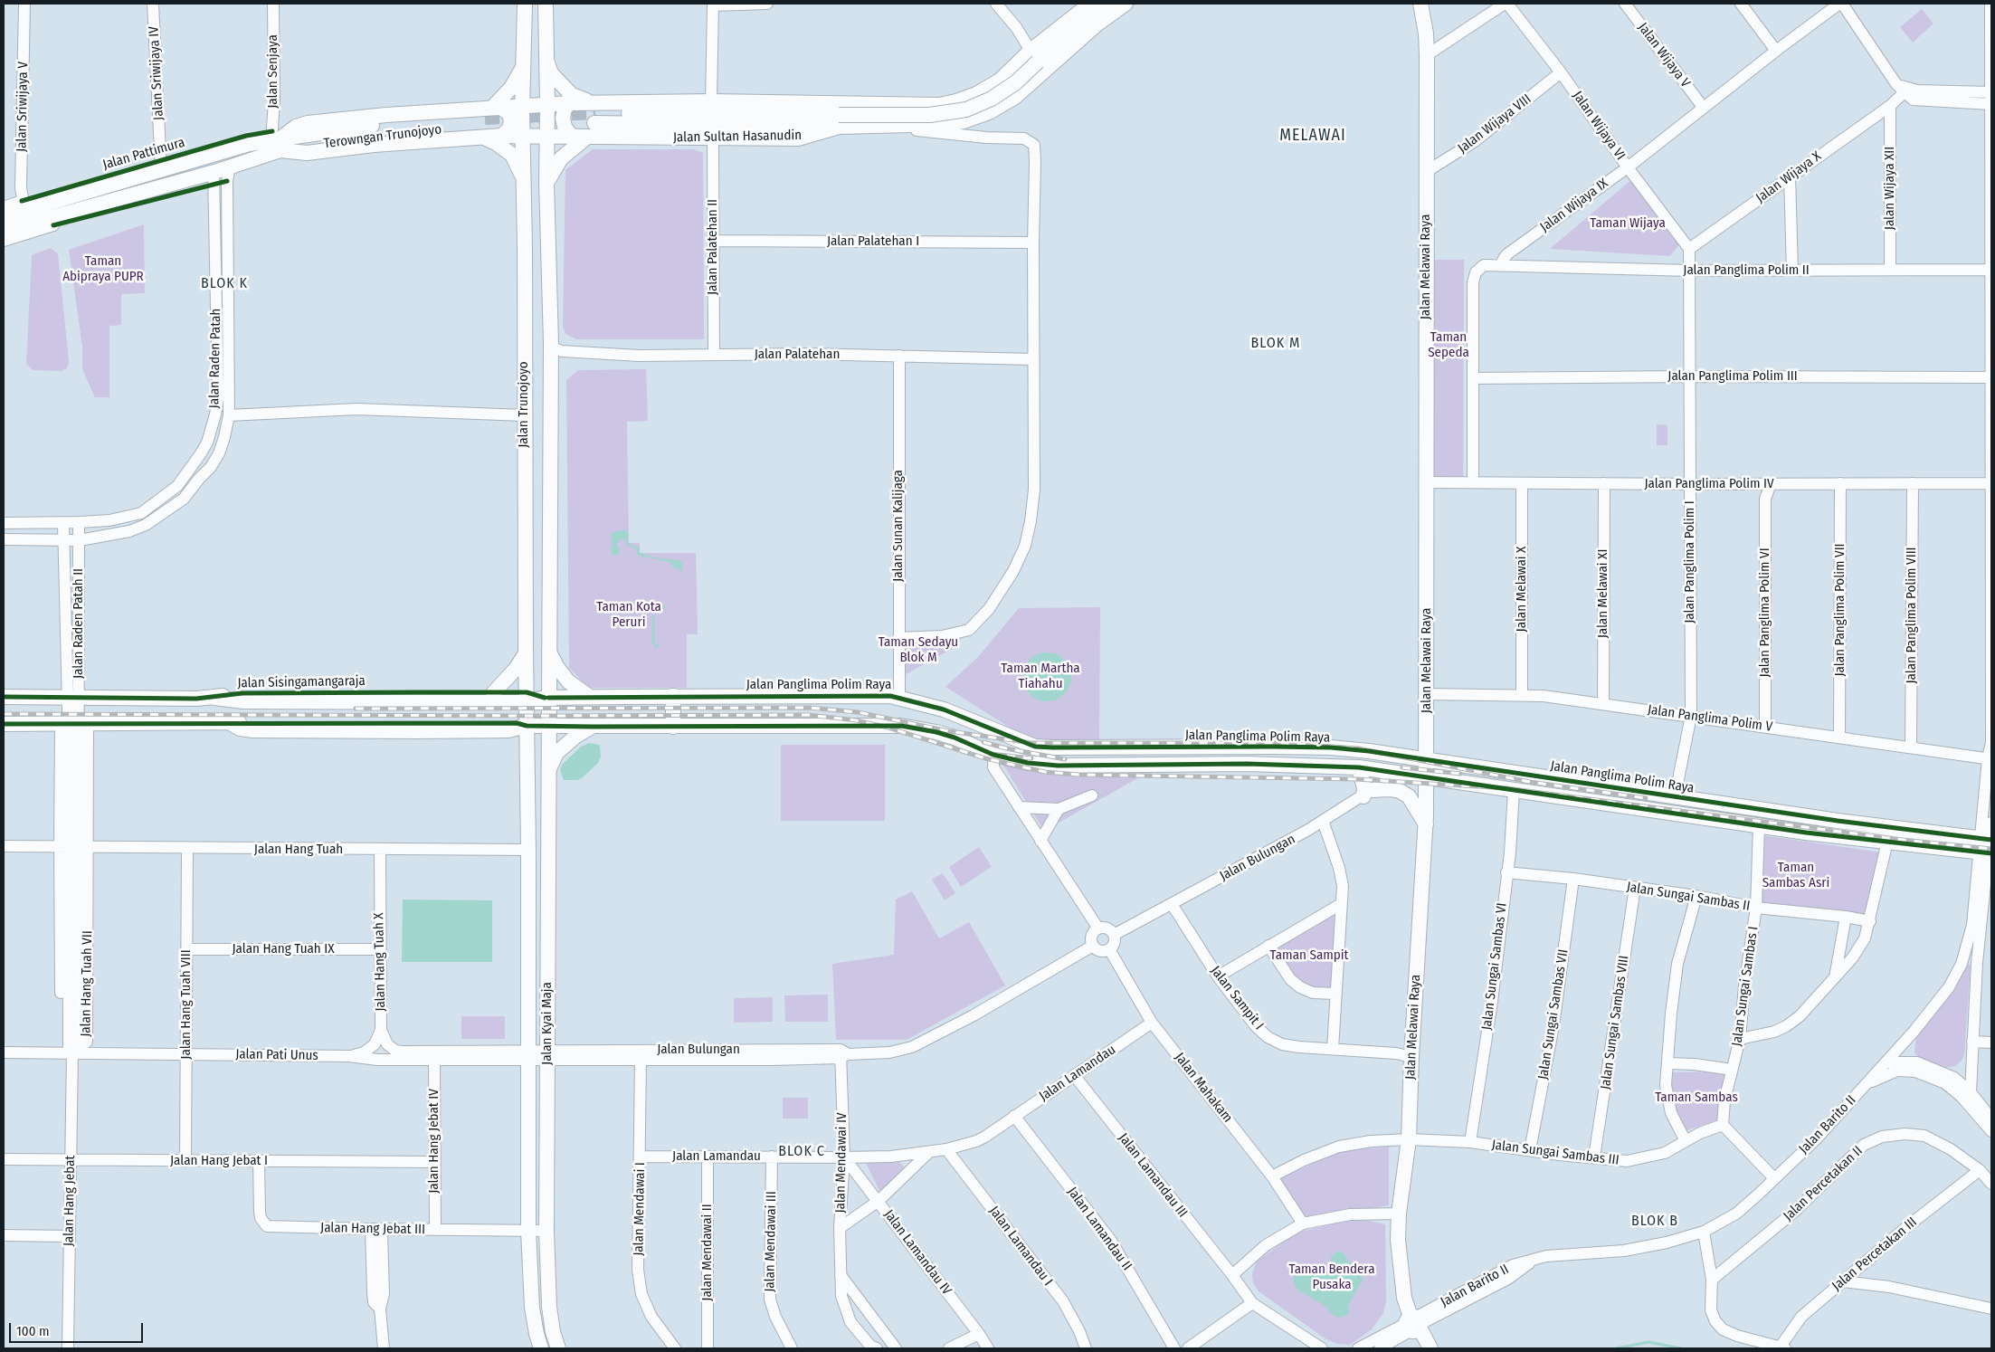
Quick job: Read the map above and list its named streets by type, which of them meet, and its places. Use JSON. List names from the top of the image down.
{
  "streets": {
    "main road": [
      "Jalan Sultan Hasanudin",
      "Jalan Pattimura",
      "Jalan Melawai Raya",
      "Jalan Trunojoyo",
      "Jalan Sisingamangaraja",
      "Jalan Panglima Polim Raya",
      "Jalan Kyai Maja"
    ],
    "street": [
      "Jalan Wijaya V",
      "Jalan Senjaya",
      "Jalan Sriwijaya IV",
      "Jalan Sriwijaya V",
      "Jalan Wijaya VIII",
      "Jalan Wijaya VI",
      "Jalan Wijaya X",
      "Jalan Wijaya XII",
      "Jalan Wijaya IX",
      "Jalan Palatehan I",
      "Jalan Palatehan II",
      "Jalan Panglima Polim II",
      "Jalan Palatehan",
      "Jalan Raden Patah",
      "Jalan Panglima Polim III",
      "Jalan Panglima Polim IV",
      "Jalan Sunan Kalijaga",
      "Jalan Panglima Polim I",
      "Jalan Melawai X",
      "Jalan Melawai XI",
      "Jalan Panglima Polim VII",
      "Jalan Panglima Polim VI",
      "Jalan Panglima Polim VIII",
      "Jalan Raden Patah II",
      "Jalan Panglima Polim V",
      "Jalan Hang Tuah",
      "Jalan Bulungan",
      "Jalan Sungai Sambas II",
      "Jalan Hang Tuah IX",
      "Jalan Hang Tuah X",
      "Jalan Sungai Sambas VI",
      "Jalan Hang Tuah VII",
      "Jalan Sungai Sambas I",
      "Jalan Sampit I",
      "Jalan Hang Tuah VIII",
      "Jalan Sungai Sambas VII",
      "Jalan Sungai Sambas VIII",
      "Jalan Pati Unus",
      "Jalan Lamandau",
      "Jalan Mahakam",
      "Jalan Barito II",
      "Jalan Hang Jebat IV",
      "Jalan Sungai Sambas III",
      "Jalan Hang Jebat I",
      "Jalan Mendawai IV",
      "Jalan Lamandau III",
      "Jalan Percetakan II",
      "Jalan Hang Jebat",
      "Jalan Mendawai I",
      "Jalan Hang Jebat III",
      "Jalan Lamandau II",
      "Jalan Mendawai III",
      "Jalan Lamandau I",
      "Jalan Mendawai II",
      "Jalan Lamandau IV",
      "Jalan Percetakan III"
    ]
  },
  "crossings": [
    ["Jalan Wijaya V", "Jalan Wijaya IX"],
    ["Jalan Senjaya", "Jalan Pattimura"],
    ["Jalan Sriwijaya IV", "Jalan Pattimura"],
    ["Jalan Sriwijaya V", "Jalan Pattimura"],
    ["Jalan Wijaya VIII", "Jalan Wijaya VI"],
    ["Jalan Wijaya VIII", "Jalan Melawai Raya"],
    ["Jalan Wijaya VI", "Jalan Wijaya X"],
    ["Jalan Wijaya VI", "Jalan Wijaya IX"],
    ["Jalan Sultan Hasanudin", "Jalan Pattimura"],
    ["Jalan Sultan Hasanudin", "Jalan Palatehan II"],
    ["Jalan Sultan Hasanudin", "Jalan Trunojoyo"],
    ["Jalan Pattimura", "Jalan Raden Patah"],
    ["Jalan Pattimura", "Jalan Trunojoyo"],
    ["Jalan Wijaya X", "Jalan Wijaya XII"],
    ["Jalan Wijaya XII", "Jalan Panglima Polim II"],
    ["Jalan Wijaya IX", "Jalan Panglima Polim II"],
    ["Jalan Palatehan I", "Jalan Palatehan II"],
    ["Jalan Palatehan II", "Jalan Palatehan"],
    ["Jalan Melawai Raya", "Jalan Panglima Polim IV"],
    ["Jalan Melawai Raya", "Jalan Panglima Polim Raya"],
    ["Jalan Melawai Raya", "Jalan Panglima Polim V"],
    ["Jalan Melawai Raya", "Jalan Sampit I"],
    ["Jalan Melawai Raya", "Jalan Barito II"],
    ["Jalan Melawai Raya", "Jalan Sungai Sambas III"],
    ["Jalan Panglima Polim II", "Jalan Panglima Polim I"],
    ["Jalan Palatehan", "Jalan Trunojoyo"],
    ["Jalan Palatehan", "Jalan Sunan Kalijaga"],
    ["Jalan Raden Patah", "Jalan Trunojoyo"],
    ["Jalan Raden Patah", "Jalan Raden Patah II"],
    ["Jalan Panglima Polim III", "Jalan Panglima Polim I"],
    ["Jalan Trunojoyo", "Jalan Sisingamangaraja"],
    ["Jalan Trunojoyo", "Jalan Panglima Polim Raya"],
    ["Jalan Trunojoyo", "Jalan Kyai Maja"],
    ["Jalan Panglima Polim IV", "Jalan Panglima Polim I"],
    ["Jalan Panglima Polim IV", "Jalan Melawai X"],
    ["Jalan Panglima Polim IV", "Jalan Melawai XI"],
    ["Jalan Panglima Polim IV", "Jalan Panglima Polim VII"],
    ["Jalan Panglima Polim IV", "Jalan Panglima Polim VI"],
    ["Jalan Panglima Polim IV", "Jalan Panglima Polim VIII"],
    ["Jalan Sunan Kalijaga", "Jalan Panglima Polim Raya"],
    ["Jalan Panglima Polim I", "Jalan Panglima Polim Raya"],
    ["Jalan Panglima Polim I", "Jalan Panglima Polim V"],
    ["Jalan Melawai X", "Jalan Panglima Polim V"],
    ["Jalan Melawai XI", "Jalan Panglima Polim V"],
    ["Jalan Panglima Polim VII", "Jalan Panglima Polim V"],
    ["Jalan Panglima Polim VI", "Jalan Panglima Polim V"],
    ["Jalan Panglima Polim VIII", "Jalan Panglima Polim V"],
    ["Jalan Raden Patah II", "Jalan Sisingamangaraja"],
    ["Jalan Raden Patah II", "Jalan Hang Tuah VII"],
    ["Jalan Sisingamangaraja", "Jalan Panglima Polim Raya"],
    ["Jalan Sisingamangaraja", "Jalan Kyai Maja"],
    ["Jalan Panglima Polim Raya", "Jalan Bulungan"],
    ["Jalan Panglima Polim Raya", "Jalan Sungai Sambas VI"],
    ["Jalan Panglima Polim Raya", "Jalan Kyai Maja"],
    ["Jalan Panglima Polim Raya", "Jalan Barito II"],
    ["Jalan Hang Tuah", "Jalan Hang Tuah X"],
    ["Jalan Hang Tuah", "Jalan Hang Tuah VII"],
    ["Jalan Hang Tuah", "Jalan Hang Tuah VIII"],
    ["Jalan Hang Tuah", "Jalan Kyai Maja"],
    ["Jalan Bulungan", "Jalan Sampit I"],
    ["Jalan Bulungan", "Jalan Kyai Maja"],
    ["Jalan Bulungan", "Jalan Pati Unus"],
    ["Jalan Bulungan", "Jalan Mahakam"],
    ["Jalan Bulungan", "Jalan Mendawai IV"],
    ["Jalan Bulungan", "Jalan Mendawai I"],
    ["Jalan Sungai Sambas II", "Jalan Sungai Sambas VI"],
    ["Jalan Sungai Sambas II", "Jalan Sungai Sambas I"],
    ["Jalan Sungai Sambas II", "Jalan Sungai Sambas VII"],
    ["Jalan Sungai Sambas II", "Jalan Sungai Sambas VIII"],
    ["Jalan Hang Tuah IX", "Jalan Hang Tuah X"],
    ["Jalan Hang Tuah IX", "Jalan Hang Tuah VIII"],
    ["Jalan Hang Tuah X", "Jalan Pati Unus"],
    ["Jalan Sungai Sambas VI", "Jalan Sungai Sambas III"],
    ["Jalan Hang Tuah VII", "Jalan Pati Unus"],
    ["Jalan Hang Tuah VII", "Jalan Hang Jebat"],
    ["Jalan Sungai Sambas I", "Jalan Sungai Sambas III"],
    ["Jalan Hang Tuah VIII", "Jalan Pati Unus"],
    ["Jalan Hang Tuah VIII", "Jalan Hang Jebat I"],
    ["Jalan Sungai Sambas VII", "Jalan Sungai Sambas III"],
    ["Jalan Sungai Sambas VIII", "Jalan Sungai Sambas III"],
    ["Jalan Kyai Maja", "Jalan Pati Unus"],
    ["Jalan Kyai Maja", "Jalan Hang Jebat III"],
    ["Jalan Pati Unus", "Jalan Hang Jebat IV"],
    ["Jalan Pati Unus", "Jalan Hang Jebat"],
    ["Jalan Lamandau", "Jalan Mahakam"],
    ["Jalan Lamandau", "Jalan Mendawai IV"],
    ["Jalan Lamandau", "Jalan Lamandau III"],
    ["Jalan Lamandau", "Jalan Mendawai I"],
    ["Jalan Lamandau", "Jalan Lamandau II"],
    ["Jalan Lamandau", "Jalan Mendawai III"],
    ["Jalan Lamandau", "Jalan Lamandau I"],
    ["Jalan Lamandau", "Jalan Mendawai II"],
    ["Jalan Lamandau", "Jalan Lamandau IV"],
    ["Jalan Mahakam", "Jalan Sungai Sambas III"],
    ["Jalan Hang Jebat IV", "Jalan Hang Jebat I"],
    ["Jalan Hang Jebat IV", "Jalan Hang Jebat III"],
    ["Jalan Hang Jebat I", "Jalan Hang Jebat"],
    ["Jalan Hang Jebat I", "Jalan Hang Jebat III"],
    ["Jalan Mendawai IV", "Jalan Lamandau IV"],
    ["Jalan Percetakan II", "Jalan Percetakan III"]
  ],
  "districts": [
    "MELAWAI",
    "BLOK K",
    "BLOK M",
    "BLOK C",
    "BLOK B"
  ],
  "parks": [
    "Taman Wijaya",
    "Taman Abipraya PUPR",
    "Taman Sepeda",
    "Taman Kota Peruri",
    "Taman Sedayu Blok M",
    "Taman Martha Tiahahu",
    "Taman Sambas Asri",
    "Taman Sampit",
    "Taman Sambas",
    "Taman Bendera Pusaka"
  ],
  "scale_bar": "100 m"
}
